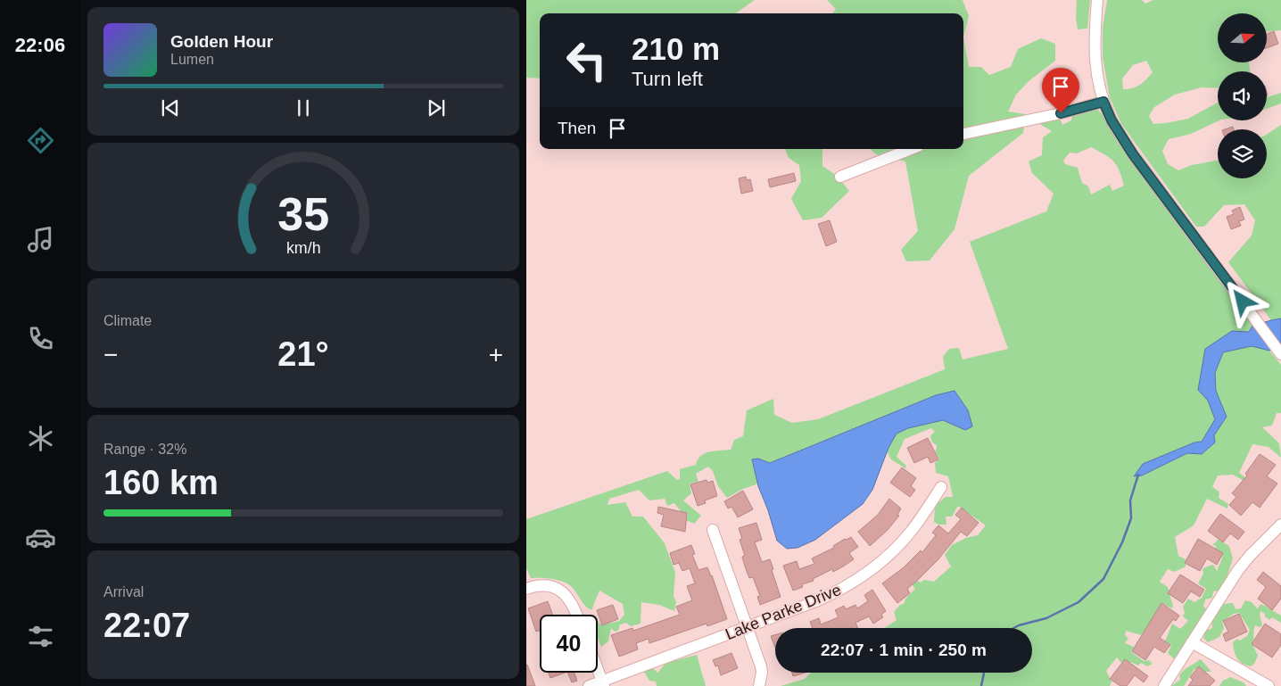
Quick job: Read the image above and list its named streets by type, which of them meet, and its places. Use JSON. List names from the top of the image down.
{
  "streets": {
    "street": ["Lake Parke Drive"]
  },
  "north": "right",
  "page": {
    "tabs": "22:06",
    "turn": ["210 m", "Turn left"],
    "song": ["Golden Hour", "Lumen"],
    "then": "Then",
    "tile": [
      "Climate",
      ["Range · 32%", "160 km"],
      ["Arrival", "22:07"]
    ],
    "heat": ["−", "21°", "+"],
    "limit": "40",
    "trip": "22:07 · 1 min · 250 m",
    "gauge": ["35", "km/h"]
  }
}
